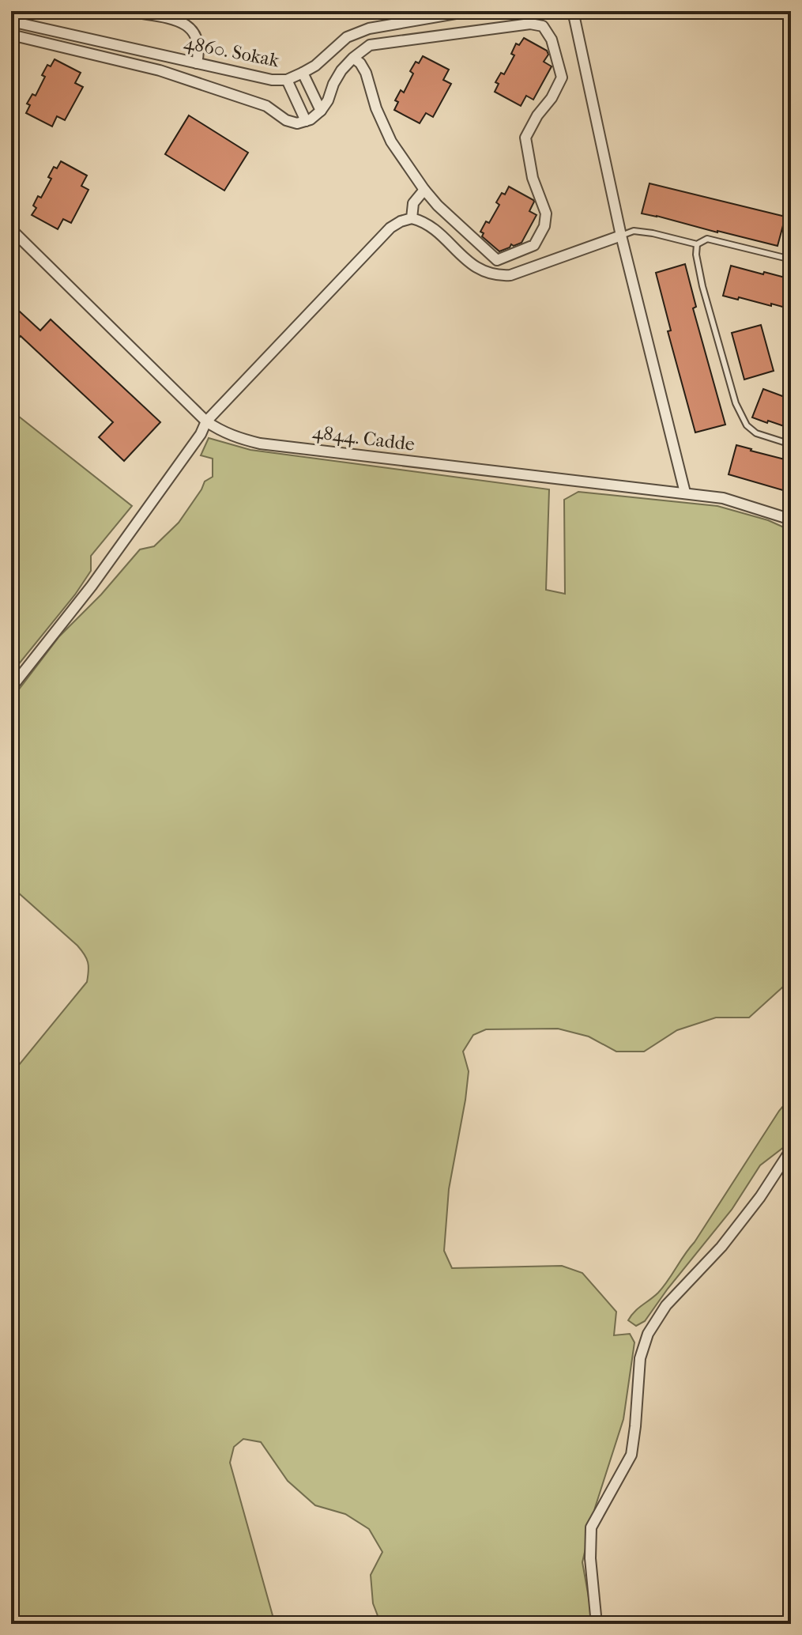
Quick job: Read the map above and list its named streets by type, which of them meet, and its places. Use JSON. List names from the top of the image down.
{
  "streets": {
    "street": ["4860. Sokak", "4844. Cadde"]
  }
}
